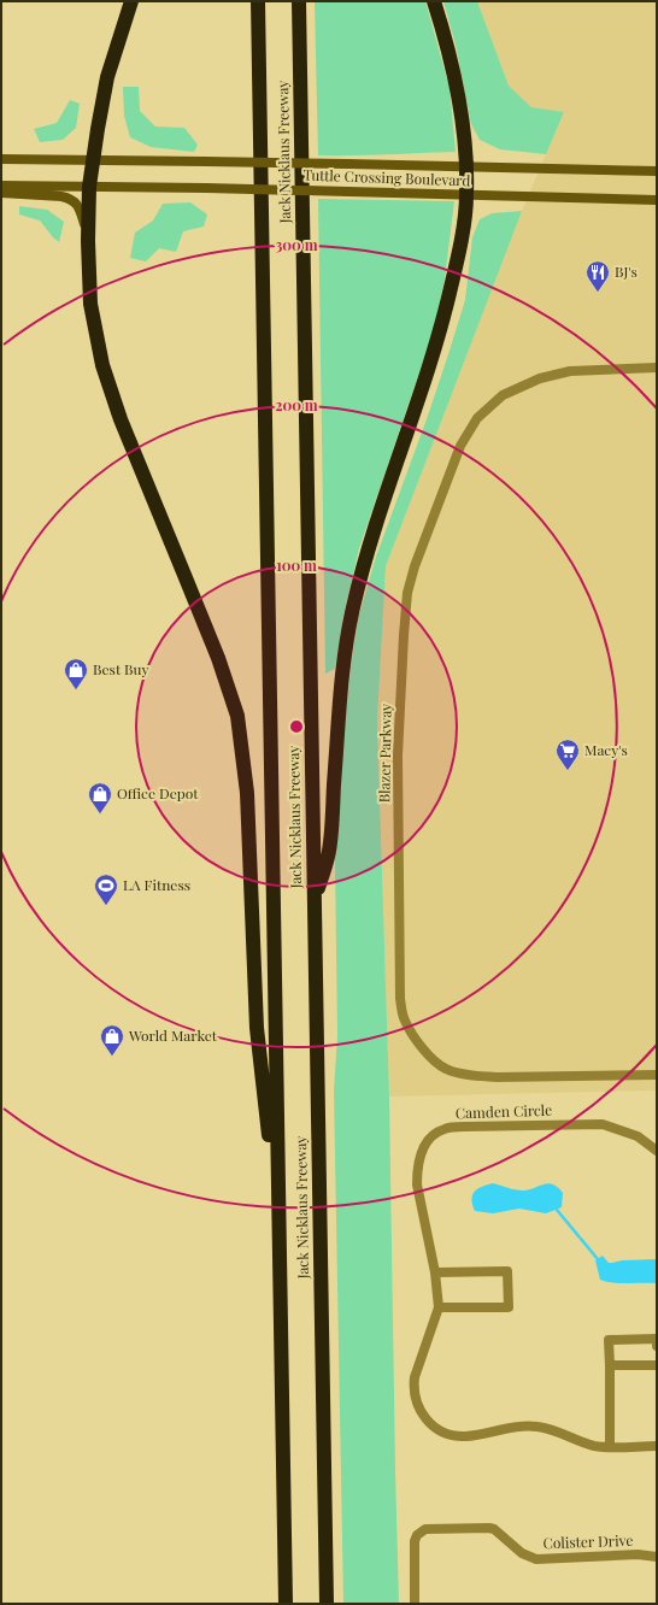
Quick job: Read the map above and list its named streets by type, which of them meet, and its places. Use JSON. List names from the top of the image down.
{
  "streets": {
    "highway": ["Jack Nicklaus Freeway"],
    "main road": ["Tuttle Crossing Boulevard"],
    "street": ["Blazer Parkway", "Camden Circle", "Colister Drive"]
  },
  "places": {
    "restaurant": ["BJ's"],
    "shop": ["Best Buy", "Office Depot", "World Market"],
    "supermarket": ["Macy's"],
    "sports": ["LA Fitness"]
  },
  "rings": ["300 m", "200 m", "100 m"]
}
